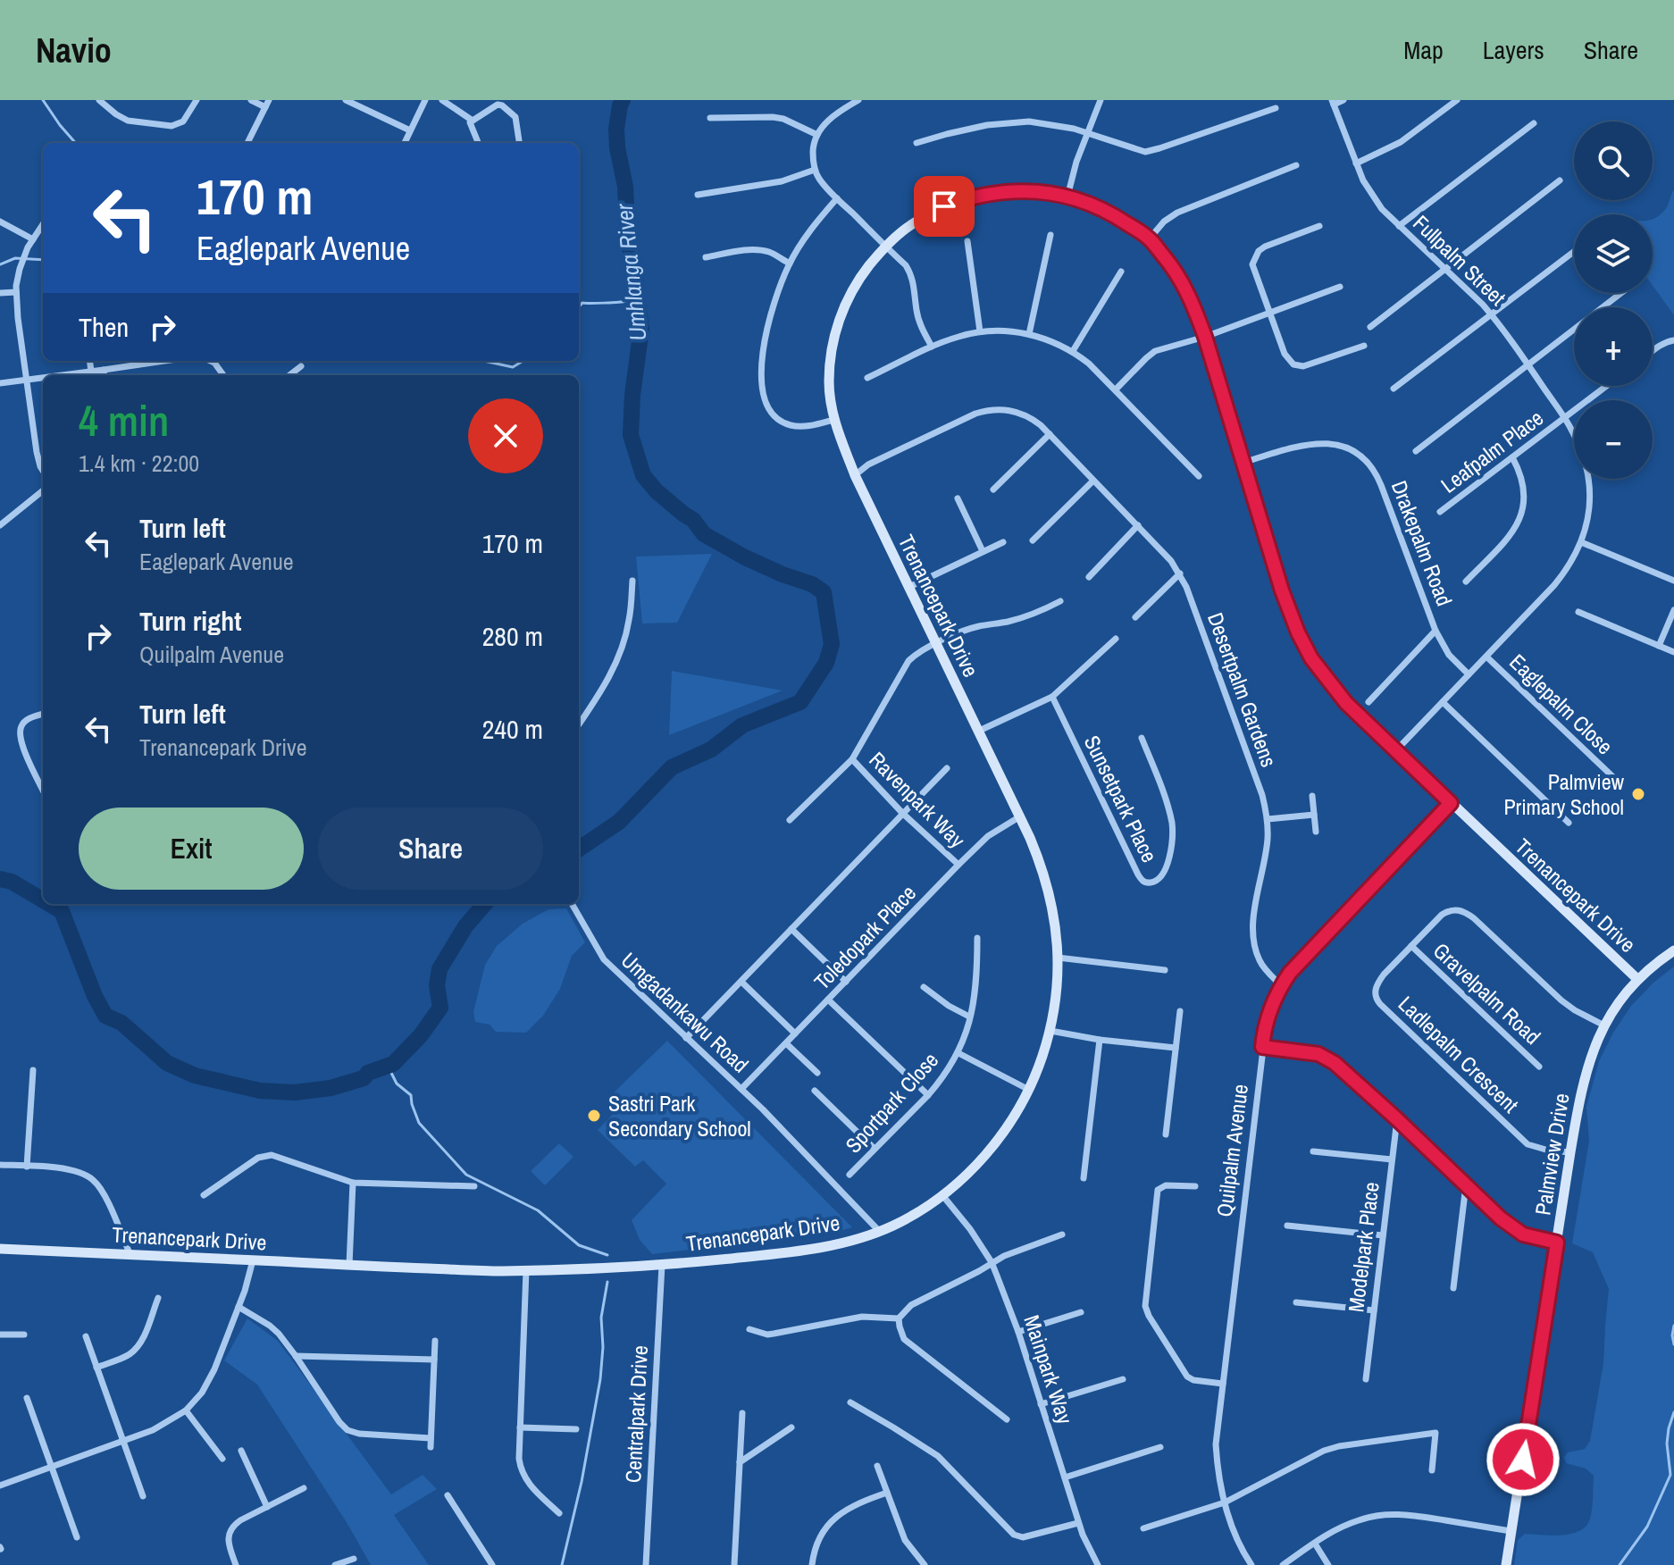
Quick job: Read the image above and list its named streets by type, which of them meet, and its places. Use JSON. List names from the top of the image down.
{
  "streets": {
    "street": [
      "Fullpalm Street",
      "Leafpalm Place",
      "Drakepalm Road",
      "Trenancepark Drive",
      "Desertpalm Gardens",
      "Eaglepalm Close",
      "Sunsetpark Place",
      "Ravenpark Way",
      "Toledopark Place",
      "Gravelpalm Road",
      "Umgadankawu Road",
      "Ladlepalm Crescent",
      "Sportpark Close",
      "Quilpalm Avenue",
      "Palmview Drive",
      "Modelpark Place",
      "Mainpark Way",
      "Centralpark Drive"
    ]
  },
  "crossings": [
    ["Fullpalm Street", "Leafpalm Place"],
    ["Fullpalm Street", "Drakepalm Road"],
    ["Fullpalm Street", "Trenancepark Drive"],
    ["Fullpalm Street", "Eaglepalm Close"],
    ["Drakepalm Road", "Trenancepark Drive"],
    ["Trenancepark Drive", "Desertpalm Gardens"],
    ["Trenancepark Drive", "Toledopark Place"],
    ["Trenancepark Drive", "Umgadankawu Road"],
    ["Trenancepark Drive", "Sportpark Close"],
    ["Trenancepark Drive", "Quilpalm Avenue"],
    ["Trenancepark Drive", "Palmview Drive"],
    ["Trenancepark Drive", "Mainpark Way"],
    ["Trenancepark Drive", "Centralpark Drive"],
    ["Desertpalm Gardens", "Quilpalm Avenue"],
    ["Ravenpark Way", "Toledopark Place"],
    ["Toledopark Place", "Umgadankawu Road"],
    ["Gravelpalm Road", "Ladlepalm Crescent"],
    ["Ladlepalm Crescent", "Palmview Drive"]
  ],
  "water": ["Umhlanga River"],
  "places": ["Palmview Primary School", "Sastri Park Secondary School"],
  "page": {
    "header": "Navio",
    "nav": ["Map", "Layers", "Share"],
    "map_buttons": ["+", "−"],
    "turn": ["170 m", "Eaglepark Avenue"],
    "then": "Then",
    "heading": ["4 min", "1.4 km · 22:00"],
    "list": [
      {
        "name": "Turn left",
        "note": "Eaglepark Avenue",
        "value": "170 m"
      },
      {
        "name": "Turn right",
        "note": "Quilpalm Avenue",
        "value": "280 m"
      },
      {
        "name": "Turn left",
        "note": "Trenancepark Drive",
        "value": "240 m"
      }
    ],
    "buttons": ["Exit", "Share"]
  }
}
